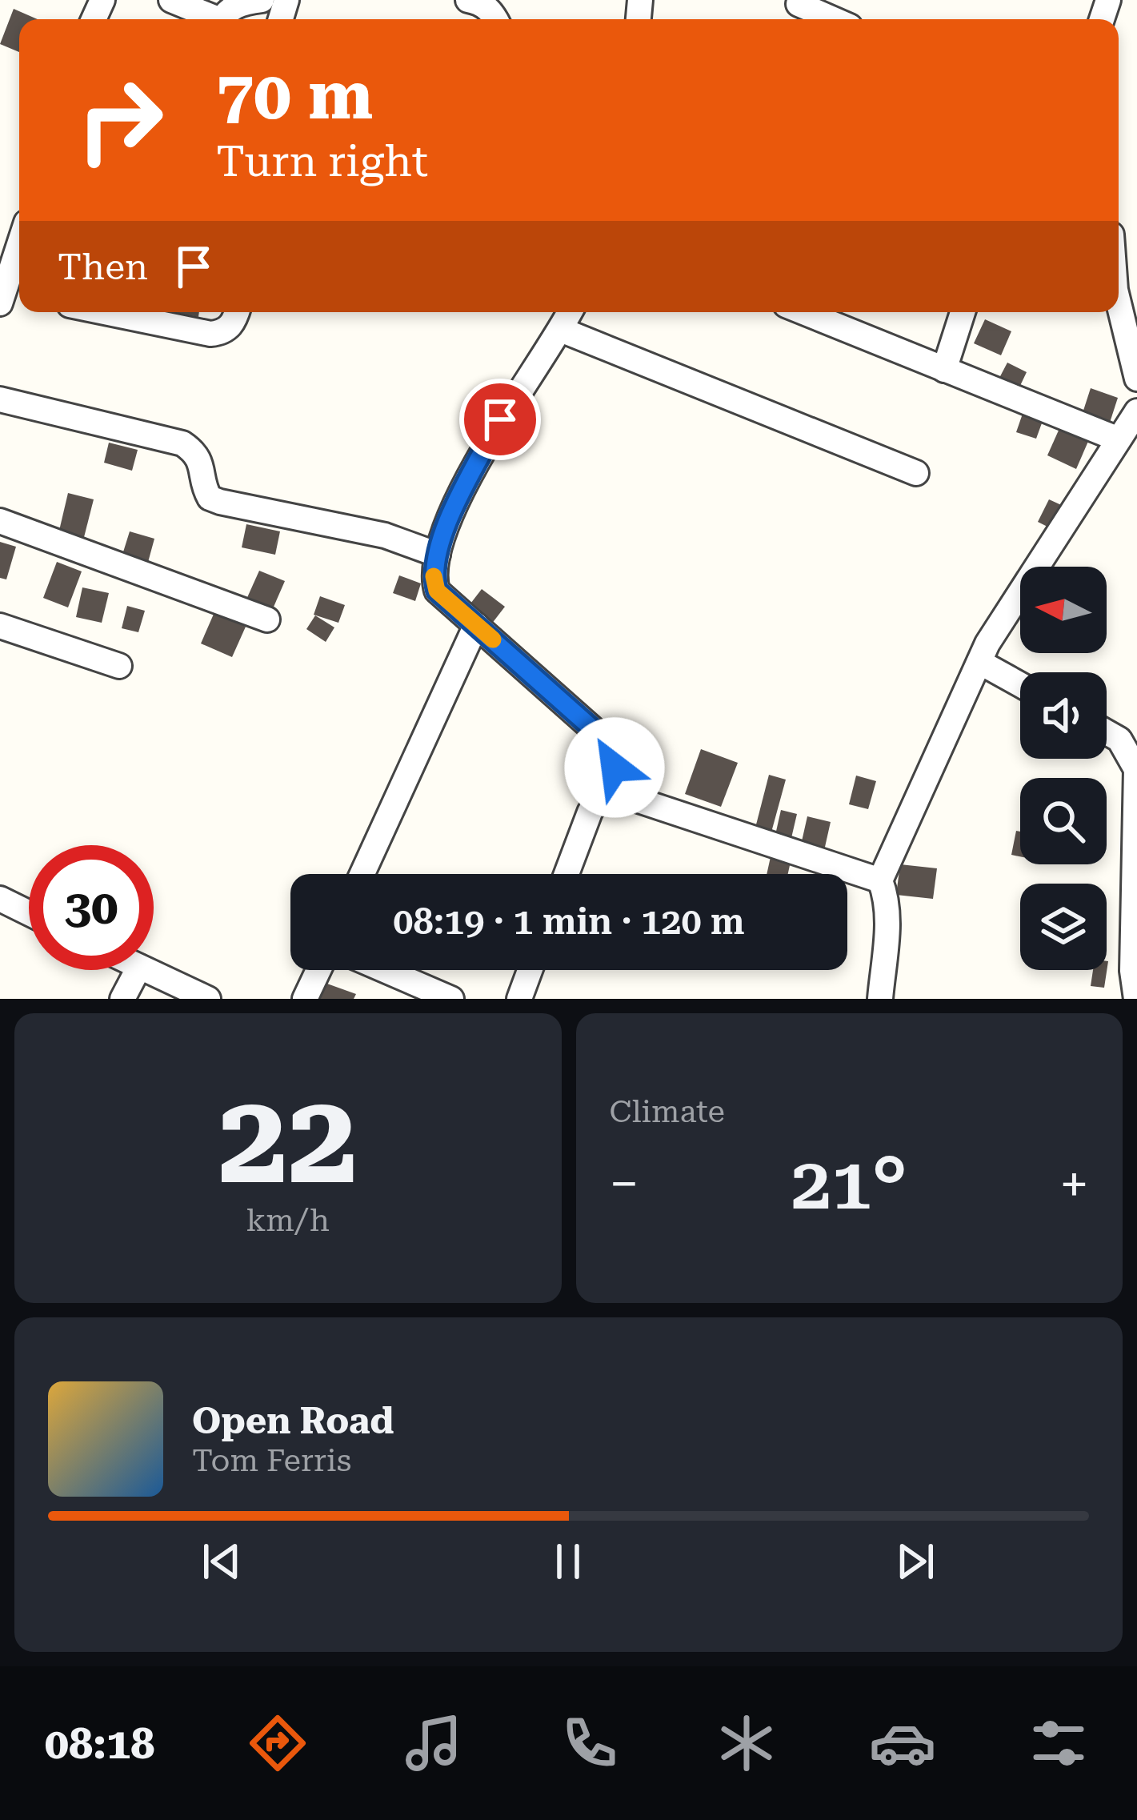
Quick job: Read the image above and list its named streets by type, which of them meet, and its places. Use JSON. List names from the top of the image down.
{
  "north": "left",
  "page": {
    "turn": ["70 m", "Turn right"],
    "then": "Then",
    "limit": "30",
    "trip": "08:19 · 1 min · 120 m",
    "tile": [
      ["22", "km/h"],
      "Climate"
    ],
    "heat": ["−", "21°", "+"],
    "song": ["Open Road", "Tom Ferris"],
    "tabs": "08:18"
  }
}
